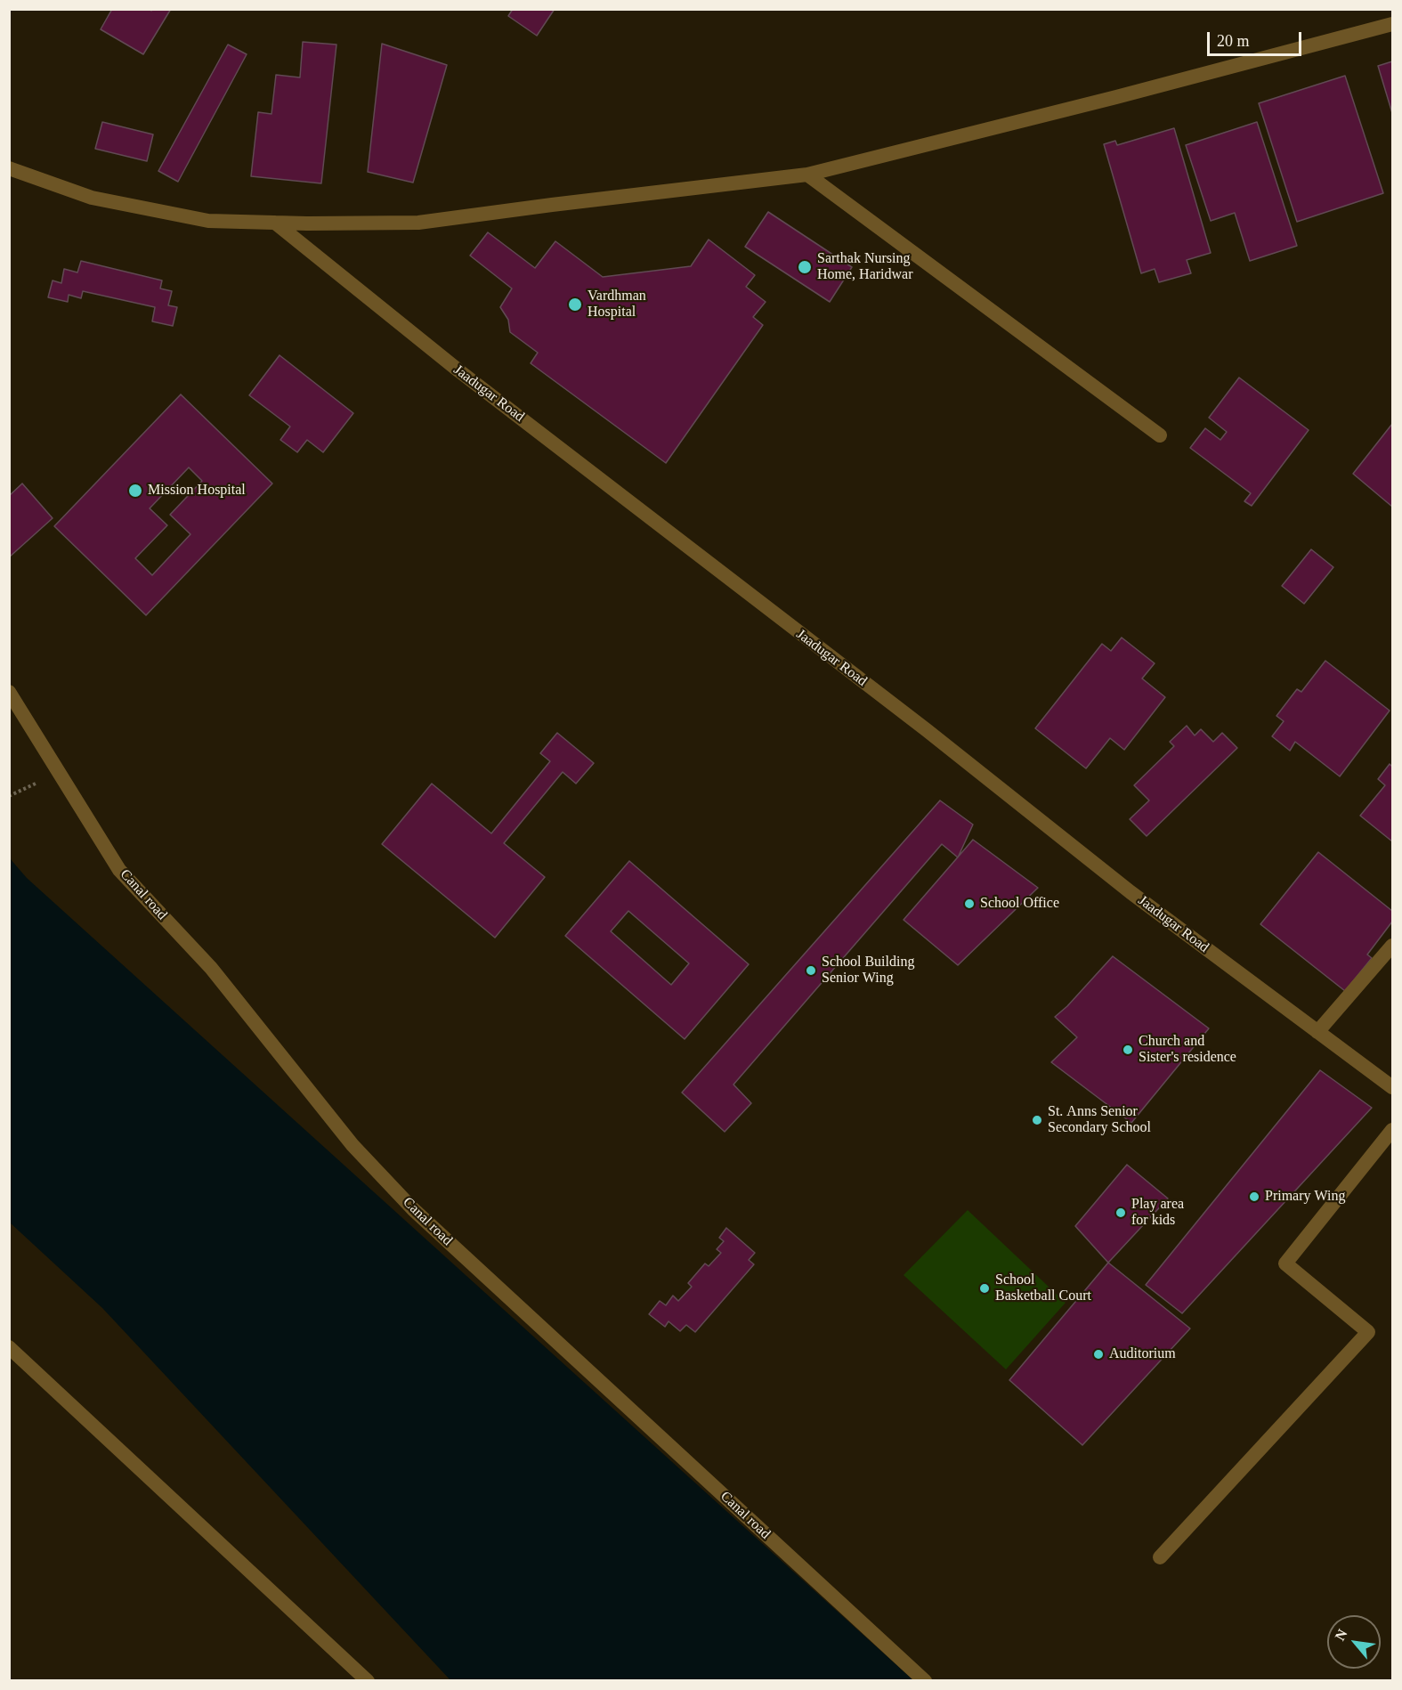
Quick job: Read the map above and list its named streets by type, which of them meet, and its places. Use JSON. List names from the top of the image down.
{
  "streets": {
    "street": ["Jaadugar Road", "Canal road"]
  },
  "places": [
    "Sarthak Nursing Home, Haridwar",
    "Vardhman Hospital",
    "Mission Hospital",
    "School Office",
    "School Building Senior Wing",
    "Church and Sister's residence",
    "St. Anns Senior Secondary School",
    "Primary Wing",
    "Play area for kids",
    "School Basketball Court",
    "Auditorium"
  ],
  "scale_bar": "20 m",
  "north": "top left"
}
